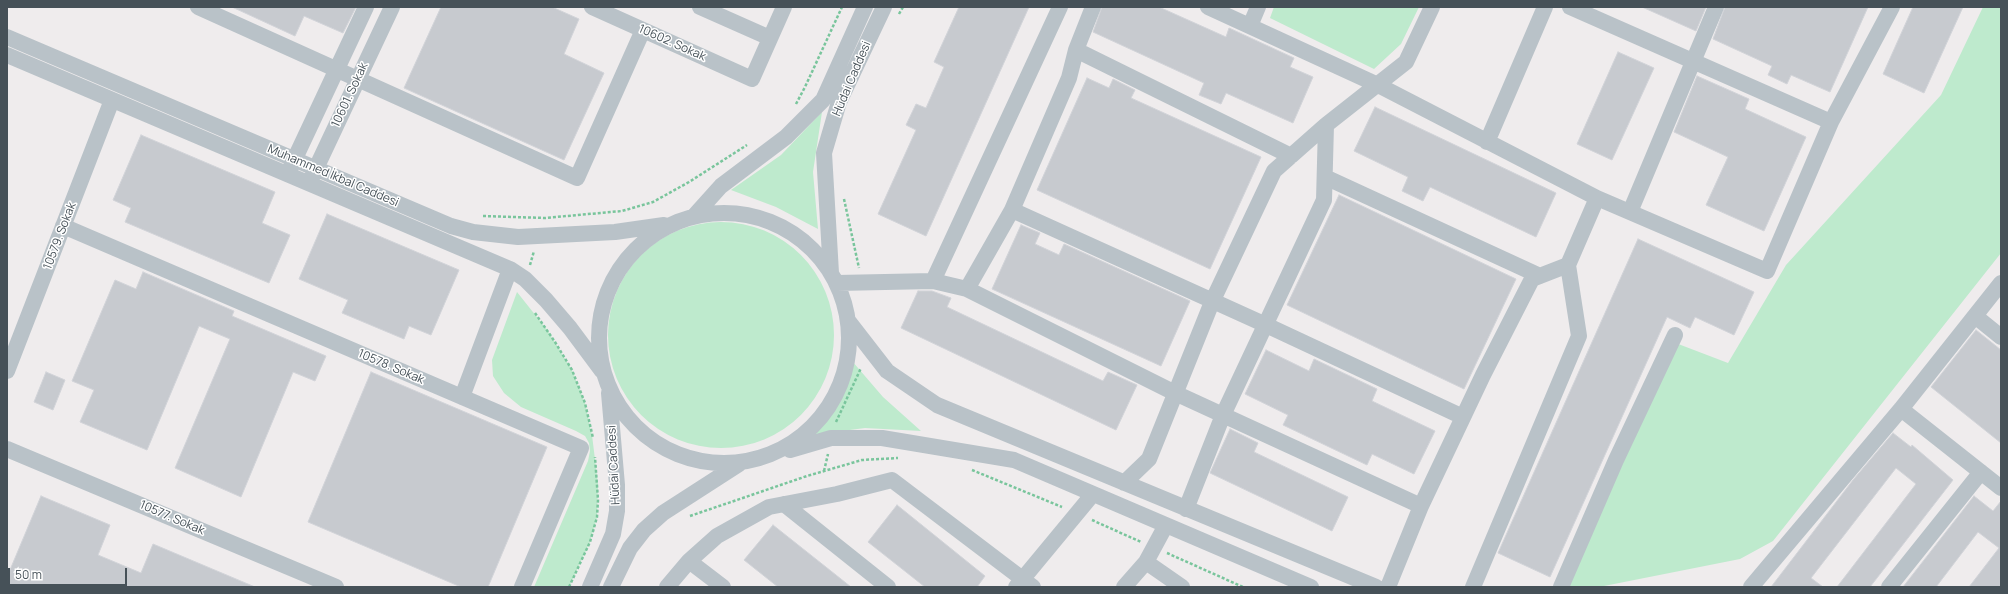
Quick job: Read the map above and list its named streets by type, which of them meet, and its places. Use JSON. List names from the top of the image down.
{
  "streets": {
    "street": [
      "10602. Sokak",
      "Hüdai Caddesi",
      "10601. Sokak",
      "Muhammed İkbal Caddesi",
      "10579. Sokak",
      "10578. Sokak",
      "10577. Sokak"
    ]
  },
  "crossings": [
    ["Hüdai Caddesi", "Muhammed İkbal Caddesi"],
    ["10601. Sokak", "Muhammed İkbal Caddesi"],
    ["Muhammed İkbal Caddesi", "10579. Sokak"],
    ["10579. Sokak", "10578. Sokak"]
  ],
  "scale_bar": "50 m"
}
